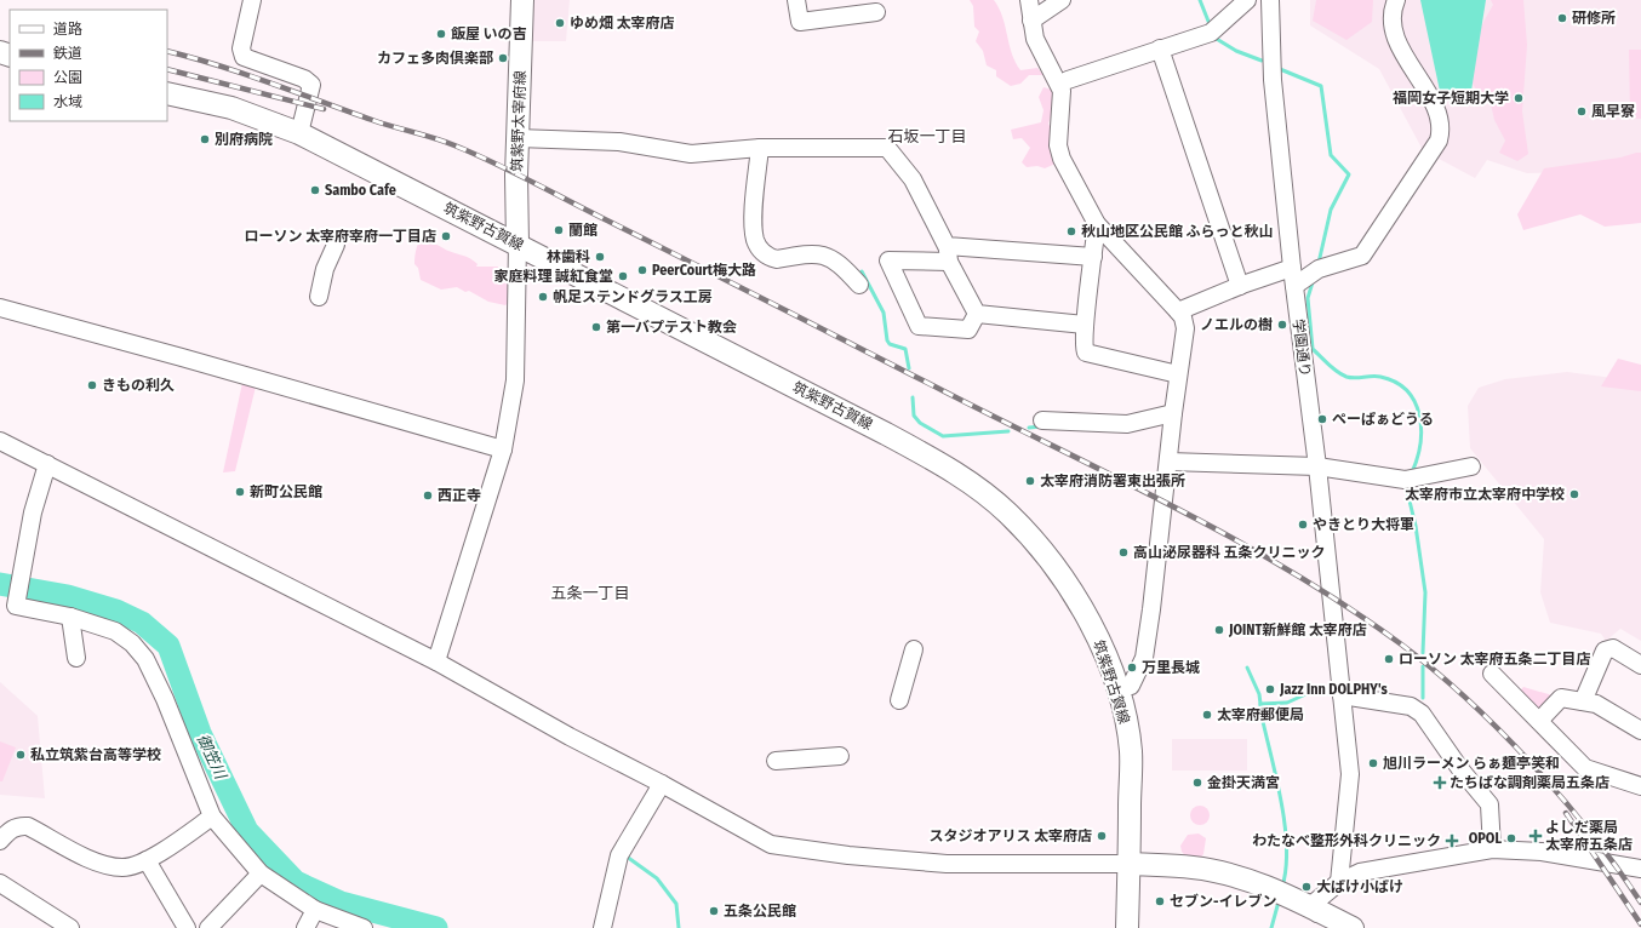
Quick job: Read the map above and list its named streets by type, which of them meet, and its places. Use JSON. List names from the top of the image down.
{
  "streets": {
    "main road": ["筑紫野太宰府線", "筑紫野古賀線"],
    "street": ["学園通り"]
  },
  "crossings": [
    ["筑紫野太宰府線", "筑紫野古賀線"]
  ],
  "districts": ["石坂一丁目", "五条一丁目"],
  "water": ["御笠川"],
  "places": {
    "other": [
      "研修所",
      "ゆめ畑 太宰府店",
      "飯屋 いの吉",
      "カフェ多肉倶楽部",
      "福岡女子短期大学",
      "風早寮",
      "別府病院",
      "Sambo Cafe",
      "蘭館",
      "秋山地区公民館 ふらっと秋山",
      "ローソン 太宰府宰府一丁目店",
      "林歯科",
      "PeerCourt梅大路",
      "家庭料理 誠紅食堂",
      "帆足ステンドグラス工房",
      "ノエルの樹",
      "第一バプテスト教会",
      "きもの利久",
      "ぺーぱぁどうる",
      "太宰府消防署東出張所",
      "新町公民館",
      "太宰府市立太宰府中学校",
      "西正寺",
      "やきとり大将軍",
      "高山泌尿器科 五条クリニック",
      "JOINT新鮮館 太宰府店",
      "ローソン 太宰府五条二丁目店",
      "万里長城",
      "Jazz Inn DOLPHY's",
      "太宰府郵便局",
      "私立筑紫台高等学校",
      "旭川ラーメン らぁ麺亭笑和",
      "金掛天満宮",
      "スタジオアリス 太宰府店",
      "OPOL",
      "大ばけ小ばけ",
      "セブン-イレブン",
      "五条公民館"
    ],
    "health": ["たちばな調剤薬局五条店", "よしだ薬局 太宰府五条店", "わたなべ整形外科クリニック"]
  },
  "legend": [
    "道路",
    "鉄道",
    "公園",
    "水域"
  ]
}
